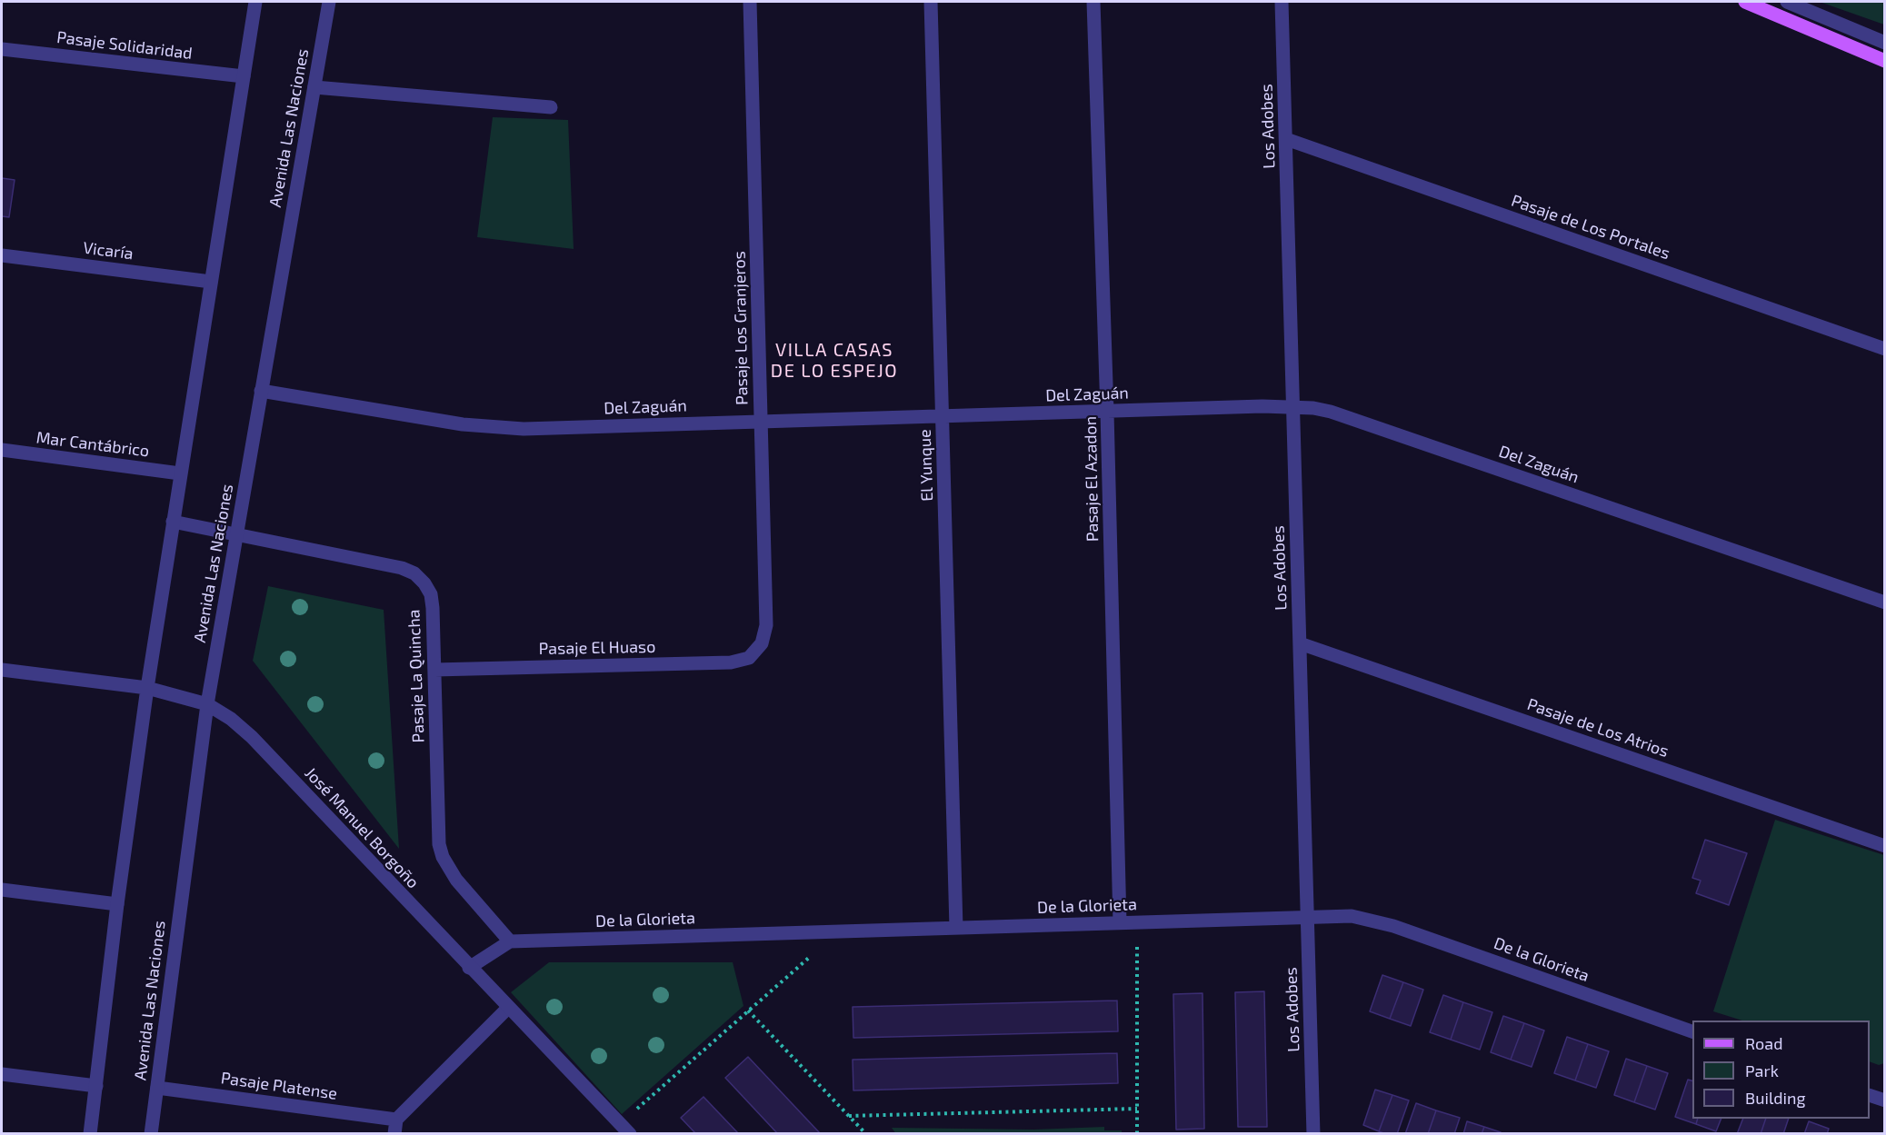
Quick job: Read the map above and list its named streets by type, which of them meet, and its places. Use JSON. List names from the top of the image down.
{
  "streets": {
    "street": [
      "Pasaje Solidaridad",
      "Los Adobes",
      "Avenida Las Naciones",
      "Pasaje de Los Portales",
      "Vicaría",
      "Pasaje Los Granjeros",
      "Del Zaguán",
      "Mar Cantábrico",
      "El Yunque",
      "Pasaje El Azadon",
      "Pasaje El Huaso",
      "Pasaje La Quincha",
      "Pasaje de Los Atrios",
      "José Manuel Borgoño",
      "De la Glorieta",
      "Pasaje Platense"
    ]
  },
  "crossings": [
    ["Los Adobes", "Pasaje de Los Portales"],
    ["Los Adobes", "Del Zaguán"],
    ["Los Adobes", "Pasaje de Los Atrios"],
    ["Los Adobes", "De la Glorieta"],
    ["Avenida Las Naciones", "Del Zaguán"],
    ["Avenida Las Naciones", "Pasaje La Quincha"],
    ["Avenida Las Naciones", "José Manuel Borgoño"],
    ["Avenida Las Naciones", "Pasaje Platense"],
    ["Pasaje Los Granjeros", "Del Zaguán"],
    ["Pasaje Los Granjeros", "Pasaje El Huaso"],
    ["Del Zaguán", "El Yunque"],
    ["Del Zaguán", "Pasaje El Azadon"],
    ["El Yunque", "De la Glorieta"],
    ["Pasaje El Azadon", "De la Glorieta"],
    ["Pasaje El Huaso", "Pasaje La Quincha"],
    ["Pasaje La Quincha", "De la Glorieta"]
  ],
  "districts": ["VILLA CASAS DE LO ESPEJO"],
  "legend": ["Road", "Park", "Building"]
}
